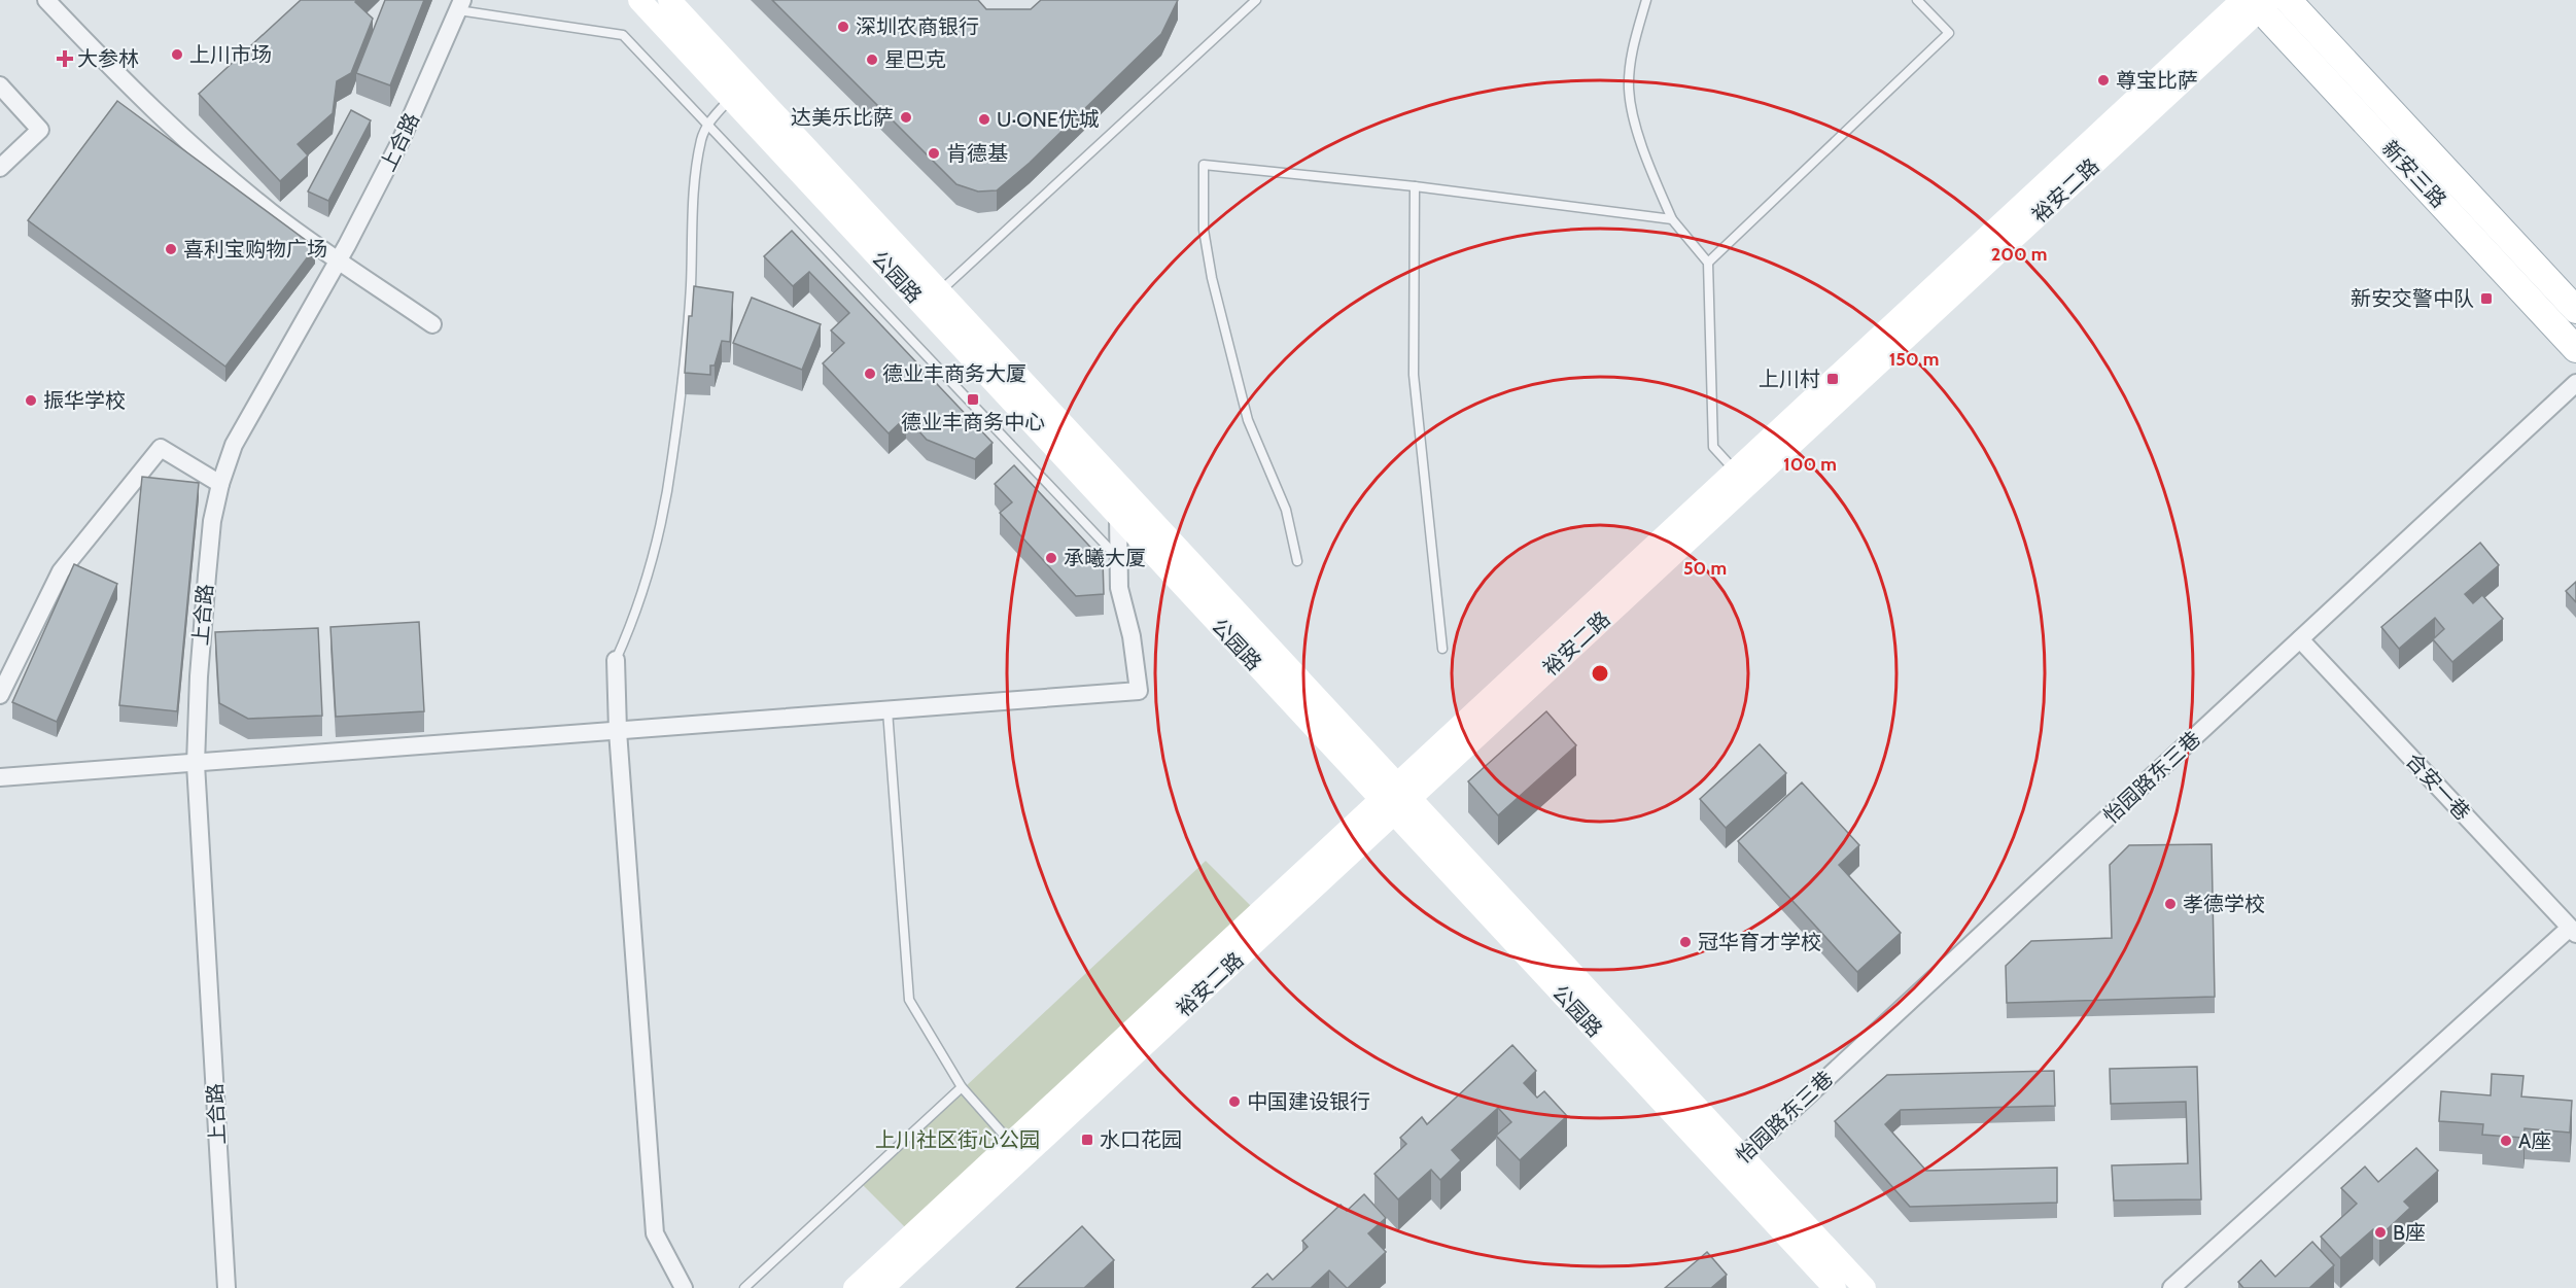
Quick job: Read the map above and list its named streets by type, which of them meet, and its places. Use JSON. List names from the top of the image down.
{
  "streets": {
    "main road": ["新安三路", "裕安二路", "公园路"],
    "street": ["上合路", "怡园路东三巷", "合安一巷"]
  },
  "crossings": [
    ["新安三路", "裕安二路"],
    ["裕安二路", "公园路"],
    ["公园路", "怡园路东三巷"],
    ["怡园路东三巷", "合安一巷"]
  ],
  "parks": ["上川社区街心公园"],
  "places": {
    "other": [
      "深圳农商银行",
      "上川市场",
      "星巴克",
      "尊宝比萨",
      "达美乐比萨",
      "U·ONE优城",
      "肯德基",
      "喜利宝购物广场",
      "德业丰商务大厦",
      "振华学校",
      "承曦大厦",
      "孝德学校",
      "冠华育才学校",
      "中国建设银行",
      "A座",
      "B座"
    ],
    "health": ["大参林"],
    "transit": [
      "新安交警中队",
      "上川村",
      "德业丰商务中心",
      "水口花园"
    ]
  },
  "rings": [
    "200 m",
    "150 m",
    "100 m",
    "50 m"
  ]
}
